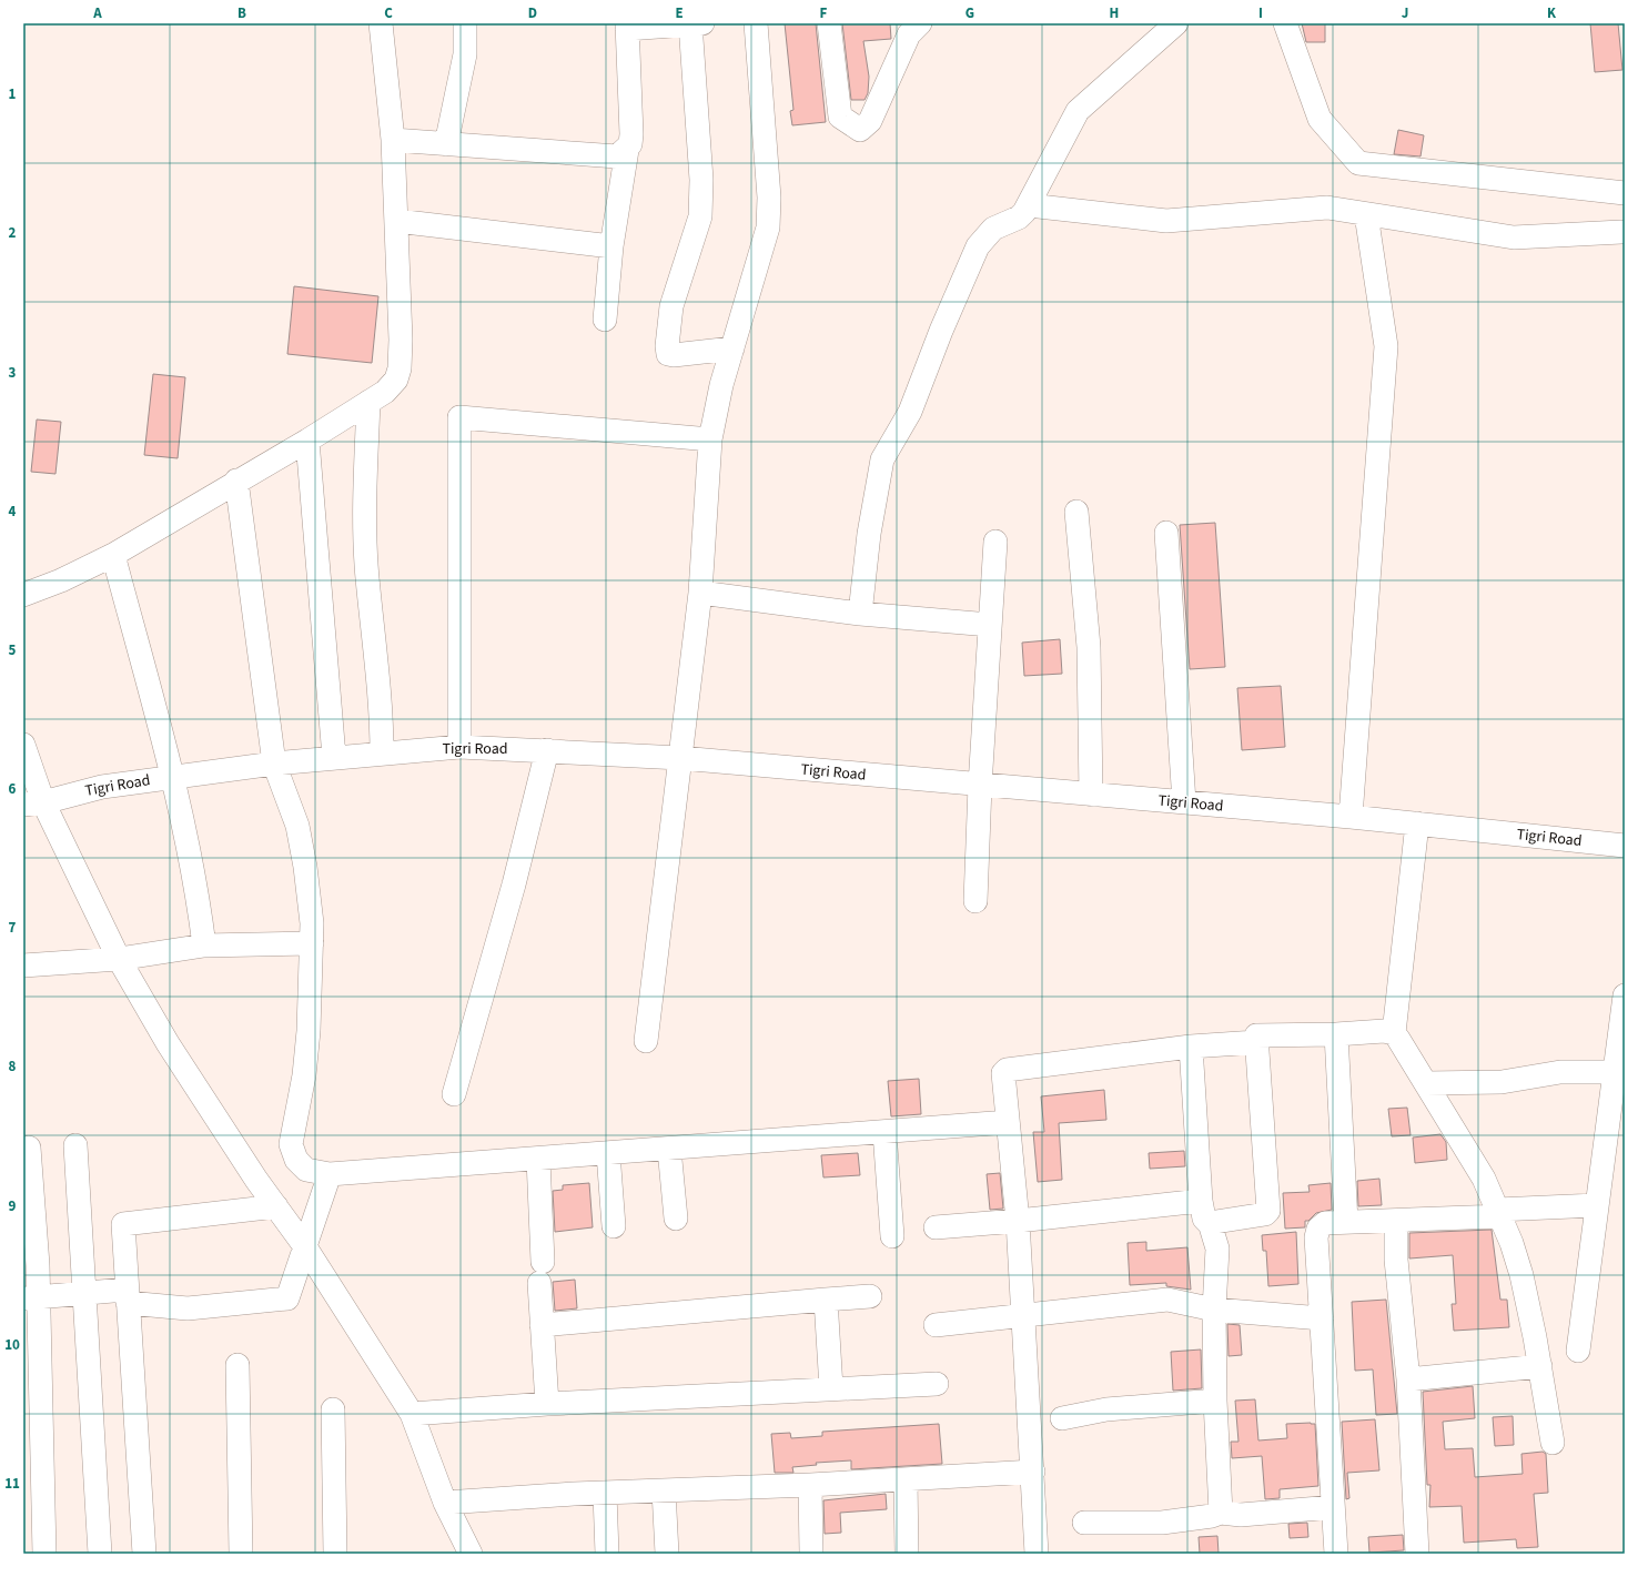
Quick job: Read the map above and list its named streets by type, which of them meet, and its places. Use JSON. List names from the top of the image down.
{
  "streets": {
    "street": ["Tigri Road"]
  },
  "grid": {
    "columns": [
      "A",
      "B",
      "C",
      "D",
      "E",
      "F",
      "G",
      "H",
      "I",
      "J",
      "K"
    ],
    "rows": [
      "1",
      "2",
      "3",
      "4",
      "5",
      "6",
      "7",
      "8",
      "9",
      "10",
      "11"
    ]
  }
}
